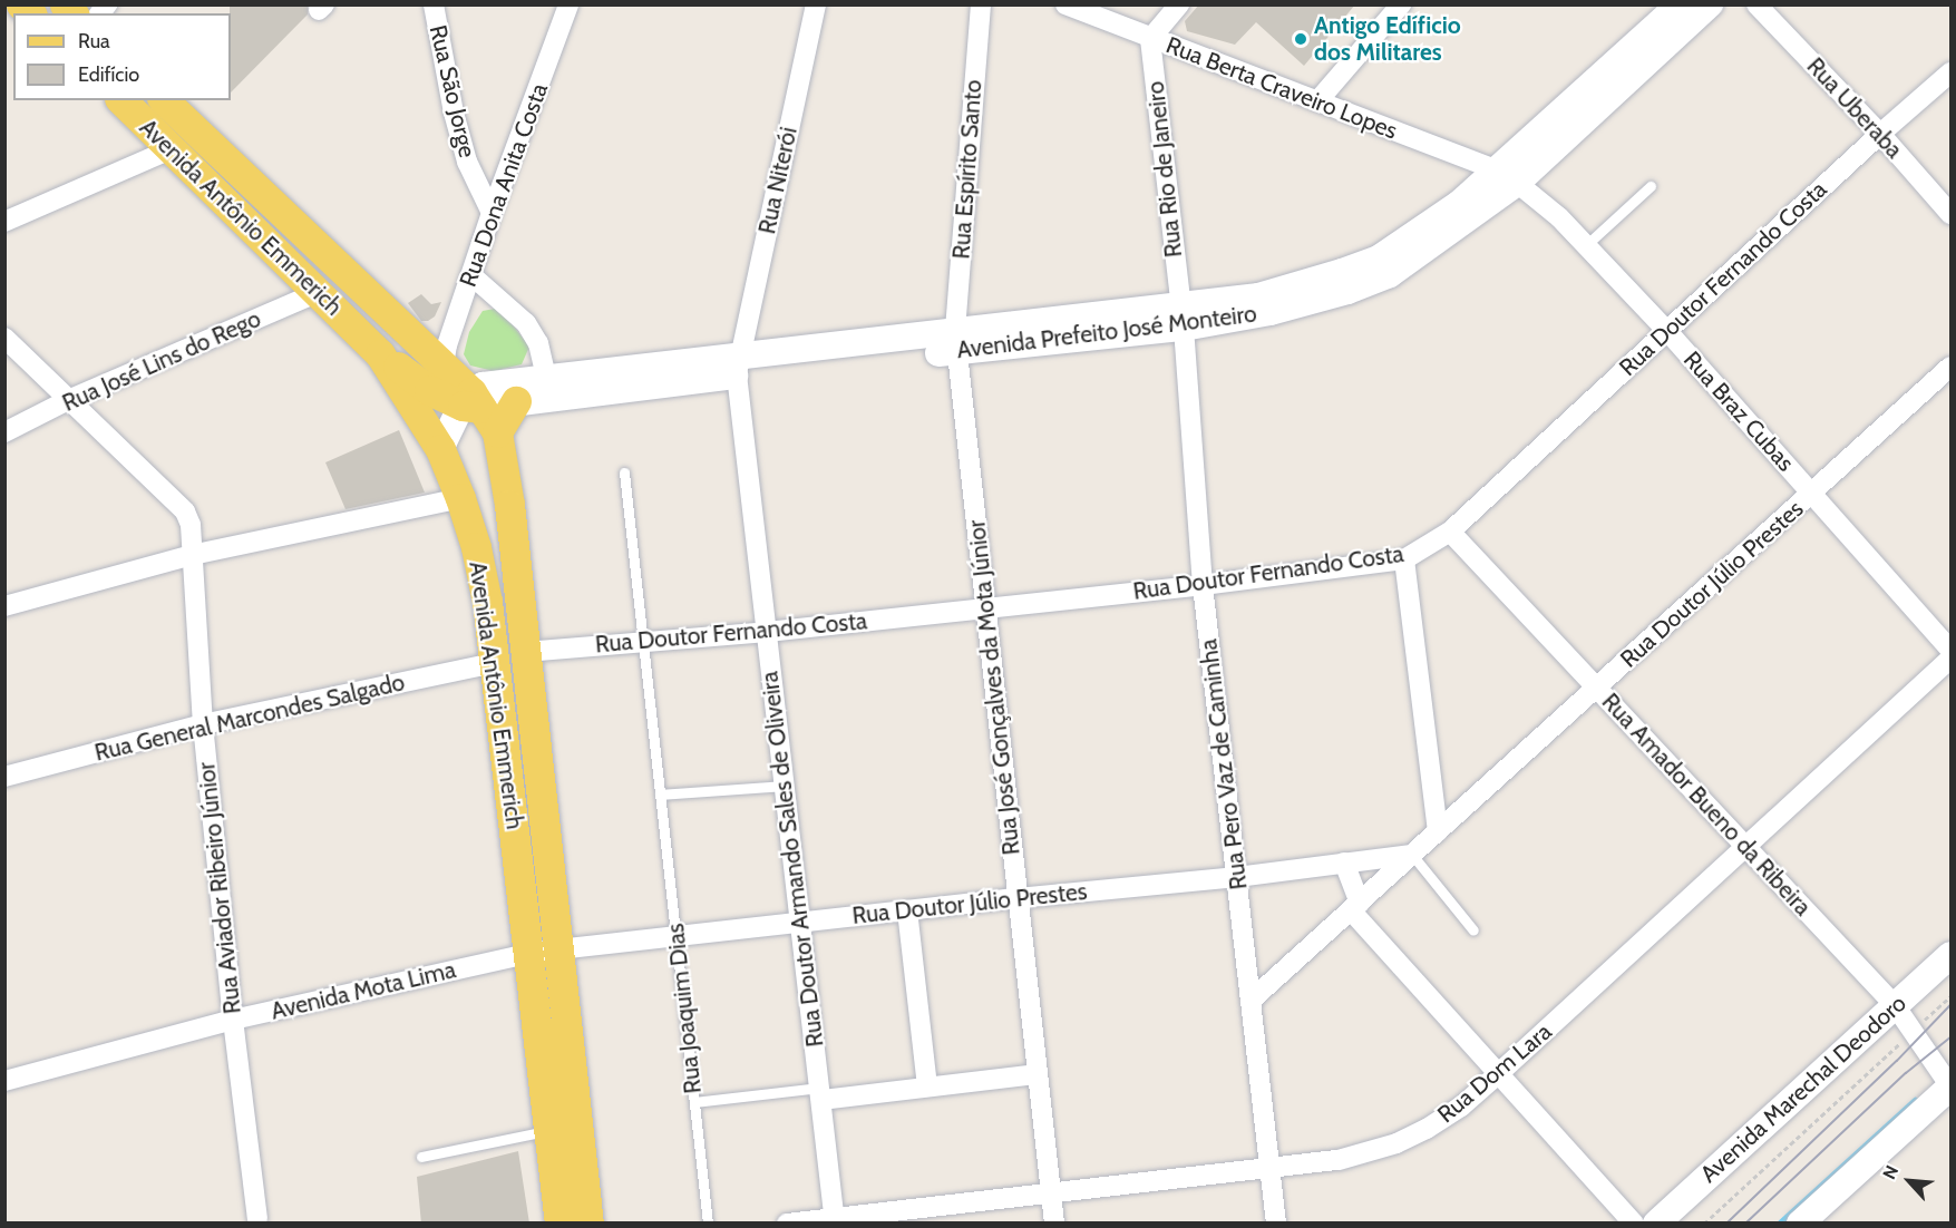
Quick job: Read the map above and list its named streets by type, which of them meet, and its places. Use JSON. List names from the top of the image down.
{
  "streets": {
    "main road": ["Avenida Antônio Emmerich", "Avenida Prefeito José Monteiro", "Avenida Marechal Deodoro"],
    "street": [
      "Rua Berta Craveiro Lopes",
      "Rua São Jorge",
      "Rua Uberaba",
      "Rua Espírito Santo",
      "Rua Rio de Janeiro",
      "Rua Niterói",
      "Rua Dona Anita Costa",
      "Rua Doutor Fernando Costa",
      "Rua José Lins do Rego",
      "Rua Braz Cubas",
      "Rua Doutor Júlio Prestes",
      "Rua José Gonçalves da Mota Júnior",
      "Rua General Marcondes Salgado",
      "Rua Pero Vaz de Caminha",
      "Rua Amador Bueno da Ribeira",
      "Rua Doutor Armando Sales de Oliveira",
      "Rua Aviador Ribeiro Júnior",
      "Avenida Mota Lima",
      "Rua Dom Lara"
    ],
    "lane": ["Rua Joaquim Dias"]
  },
  "crossings": [
    ["Rua Berta Craveiro Lopes", "Rua Rio de Janeiro"],
    ["Rua Berta Craveiro Lopes", "Avenida Prefeito José Monteiro"],
    ["Rua Berta Craveiro Lopes", "Rua Braz Cubas"],
    ["Rua São Jorge", "Rua Dona Anita Costa"],
    ["Rua Uberaba", "Rua Doutor Fernando Costa"],
    ["Rua Espírito Santo", "Avenida Prefeito José Monteiro"],
    ["Rua Espírito Santo", "Rua José Gonçalves da Mota Júnior"],
    ["Rua Rio de Janeiro", "Avenida Prefeito José Monteiro"],
    ["Rua Rio de Janeiro", "Rua Pero Vaz de Caminha"],
    ["Rua Niterói", "Avenida Prefeito José Monteiro"],
    ["Rua Niterói", "Rua Doutor Armando Sales de Oliveira"],
    ["Rua Dona Anita Costa", "Avenida Antônio Emmerich"],
    ["Avenida Antônio Emmerich", "Rua Doutor Fernando Costa"],
    ["Avenida Antônio Emmerich", "Rua José Lins do Rego"],
    ["Avenida Antônio Emmerich", "Rua Doutor Júlio Prestes"],
    ["Avenida Antônio Emmerich", "Rua General Marcondes Salgado"],
    ["Avenida Antônio Emmerich", "Avenida Mota Lima"],
    ["Rua Doutor Fernando Costa", "Rua Braz Cubas"],
    ["Rua Doutor Fernando Costa", "Rua José Gonçalves da Mota Júnior"],
    ["Rua Doutor Fernando Costa", "Rua Pero Vaz de Caminha"],
    ["Rua Doutor Fernando Costa", "Rua Amador Bueno da Ribeira"],
    ["Rua Doutor Fernando Costa", "Rua Doutor Armando Sales de Oliveira"],
    ["Rua Doutor Fernando Costa", "Rua Joaquim Dias"],
    ["Avenida Prefeito José Monteiro", "Rua Braz Cubas"],
    ["Avenida Prefeito José Monteiro", "Rua José Gonçalves da Mota Júnior"],
    ["Avenida Prefeito José Monteiro", "Rua Pero Vaz de Caminha"],
    ["Avenida Prefeito José Monteiro", "Rua Doutor Armando Sales de Oliveira"],
    ["Rua José Lins do Rego", "Rua Aviador Ribeiro Júnior"],
    ["Rua Braz Cubas", "Rua Doutor Júlio Prestes"],
    ["Rua Doutor Júlio Prestes", "Rua José Gonçalves da Mota Júnior"],
    ["Rua Doutor Júlio Prestes", "Rua Pero Vaz de Caminha"],
    ["Rua Doutor Júlio Prestes", "Rua Amador Bueno da Ribeira"],
    ["Rua Doutor Júlio Prestes", "Rua Doutor Armando Sales de Oliveira"],
    ["Rua Doutor Júlio Prestes", "Avenida Mota Lima"],
    ["Rua Doutor Júlio Prestes", "Rua Joaquim Dias"],
    ["Rua José Gonçalves da Mota Júnior", "Rua Dom Lara"],
    ["Rua General Marcondes Salgado", "Rua Aviador Ribeiro Júnior"],
    ["Rua Pero Vaz de Caminha", "Rua Dom Lara"],
    ["Rua Amador Bueno da Ribeira", "Rua Dom Lara"],
    ["Rua Amador Bueno da Ribeira", "Avenida Marechal Deodoro"],
    ["Rua Doutor Armando Sales de Oliveira", "Rua Dom Lara"],
    ["Rua Aviador Ribeiro Júnior", "Avenida Mota Lima"]
  ],
  "places": ["Antigo Edíficio dos Militares"],
  "legend": ["Rua", "Edifício"],
  "north": "top left"
}
